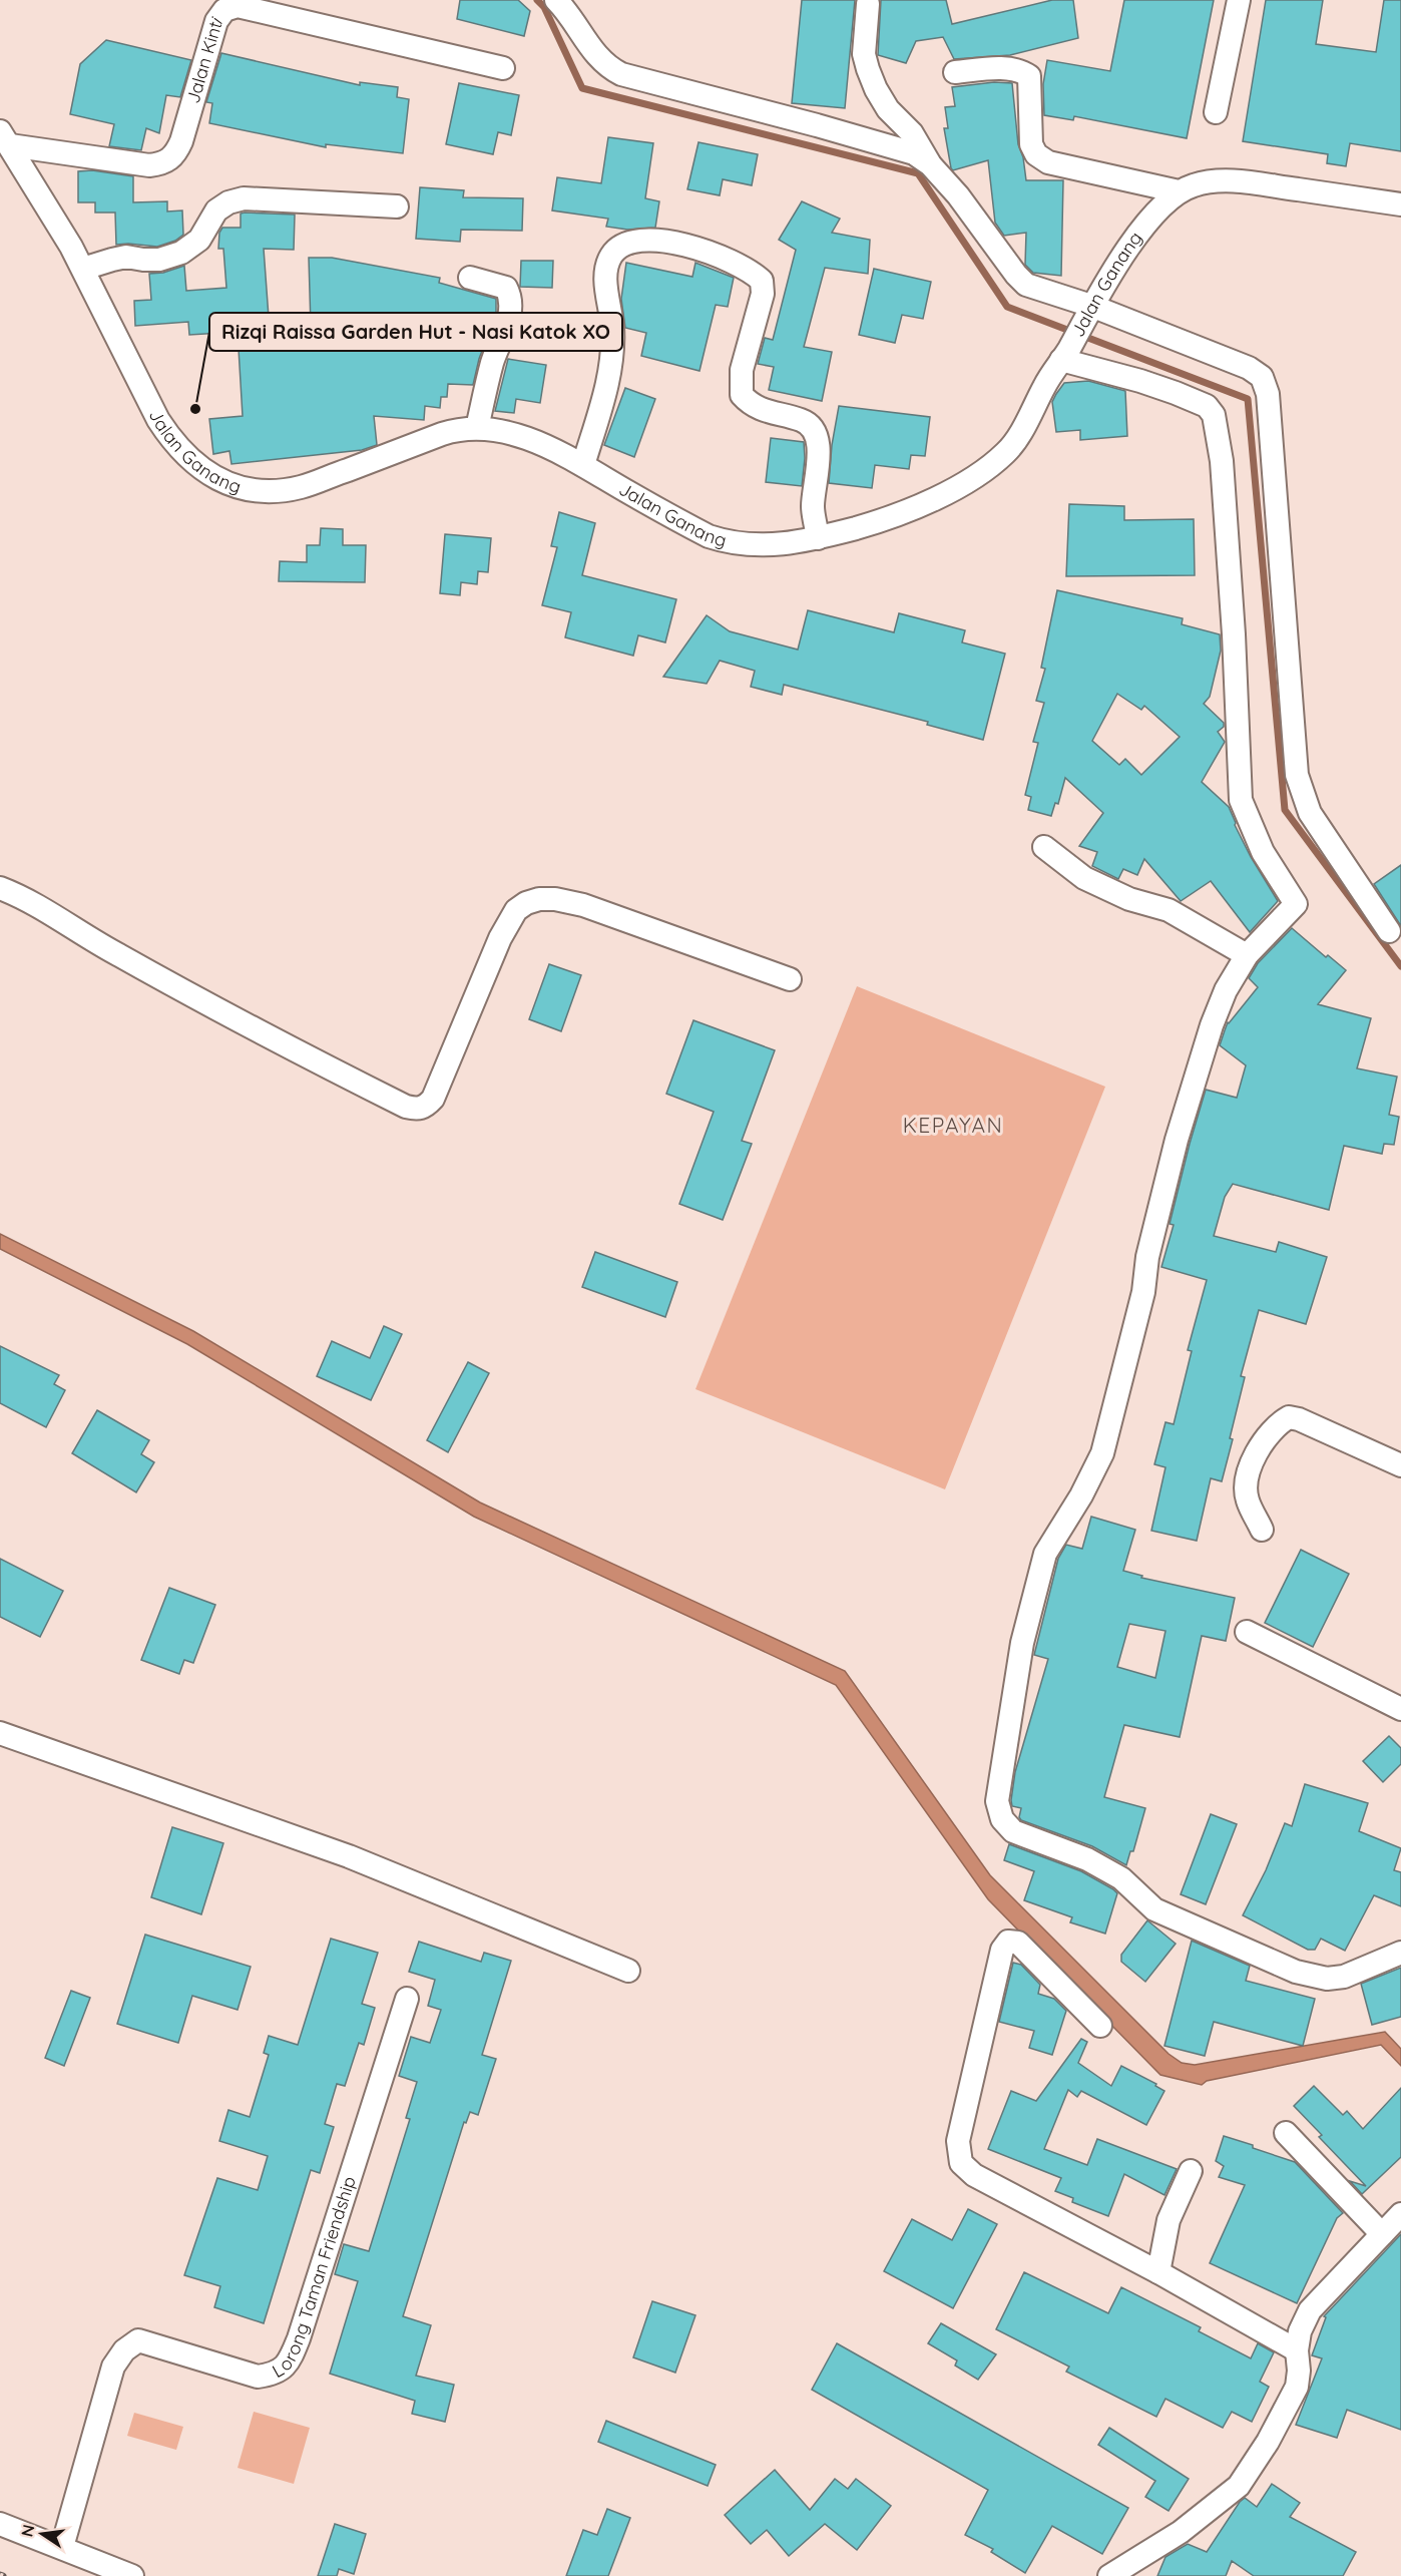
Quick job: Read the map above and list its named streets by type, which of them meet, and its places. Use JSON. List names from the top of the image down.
{
  "streets": {
    "street": ["Jalan Kinti", "Jalan Ganang", "Lorong Taman Friendship"]
  },
  "crossings": [
    ["Jalan Kinti", "Jalan Ganang"]
  ],
  "districts": ["KEPAYAN"],
  "places": ["Rizqi Raissa Garden Hut - Nasi Katok XO"],
  "north": "left"
}
